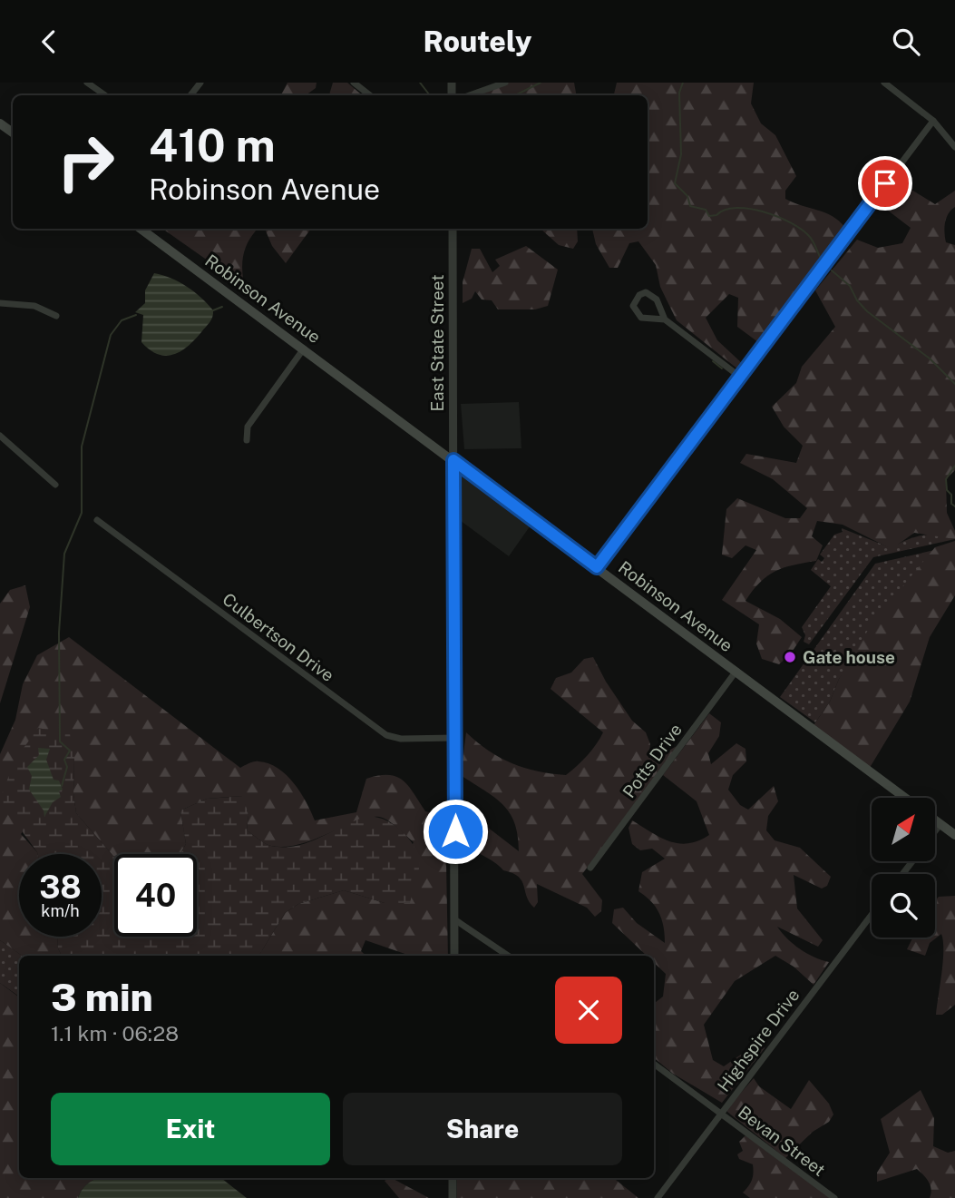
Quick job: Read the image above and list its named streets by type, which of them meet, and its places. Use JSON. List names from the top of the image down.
{
  "streets": {
    "main road": ["Robinson Avenue"],
    "street": [
      "East State Street",
      "Culbertson Drive",
      "Potts Drive",
      "Highspire Drive",
      "Bevan Street"
    ]
  },
  "crossings": [
    ["Robinson Avenue", "East State Street"],
    ["Robinson Avenue", "Potts Drive"],
    ["East State Street", "Culbertson Drive"],
    ["Highspire Drive", "Bevan Street"]
  ],
  "places": ["Gate house"],
  "north": "top right",
  "page": {
    "header": "Routely",
    "turn": ["410 m", "Robinson Avenue"],
    "speed": "38 km/h",
    "limit": "40",
    "heading": ["3 min", "1.1 km · 06:28"],
    "buttons": ["Exit", "Share"]
  }
}
